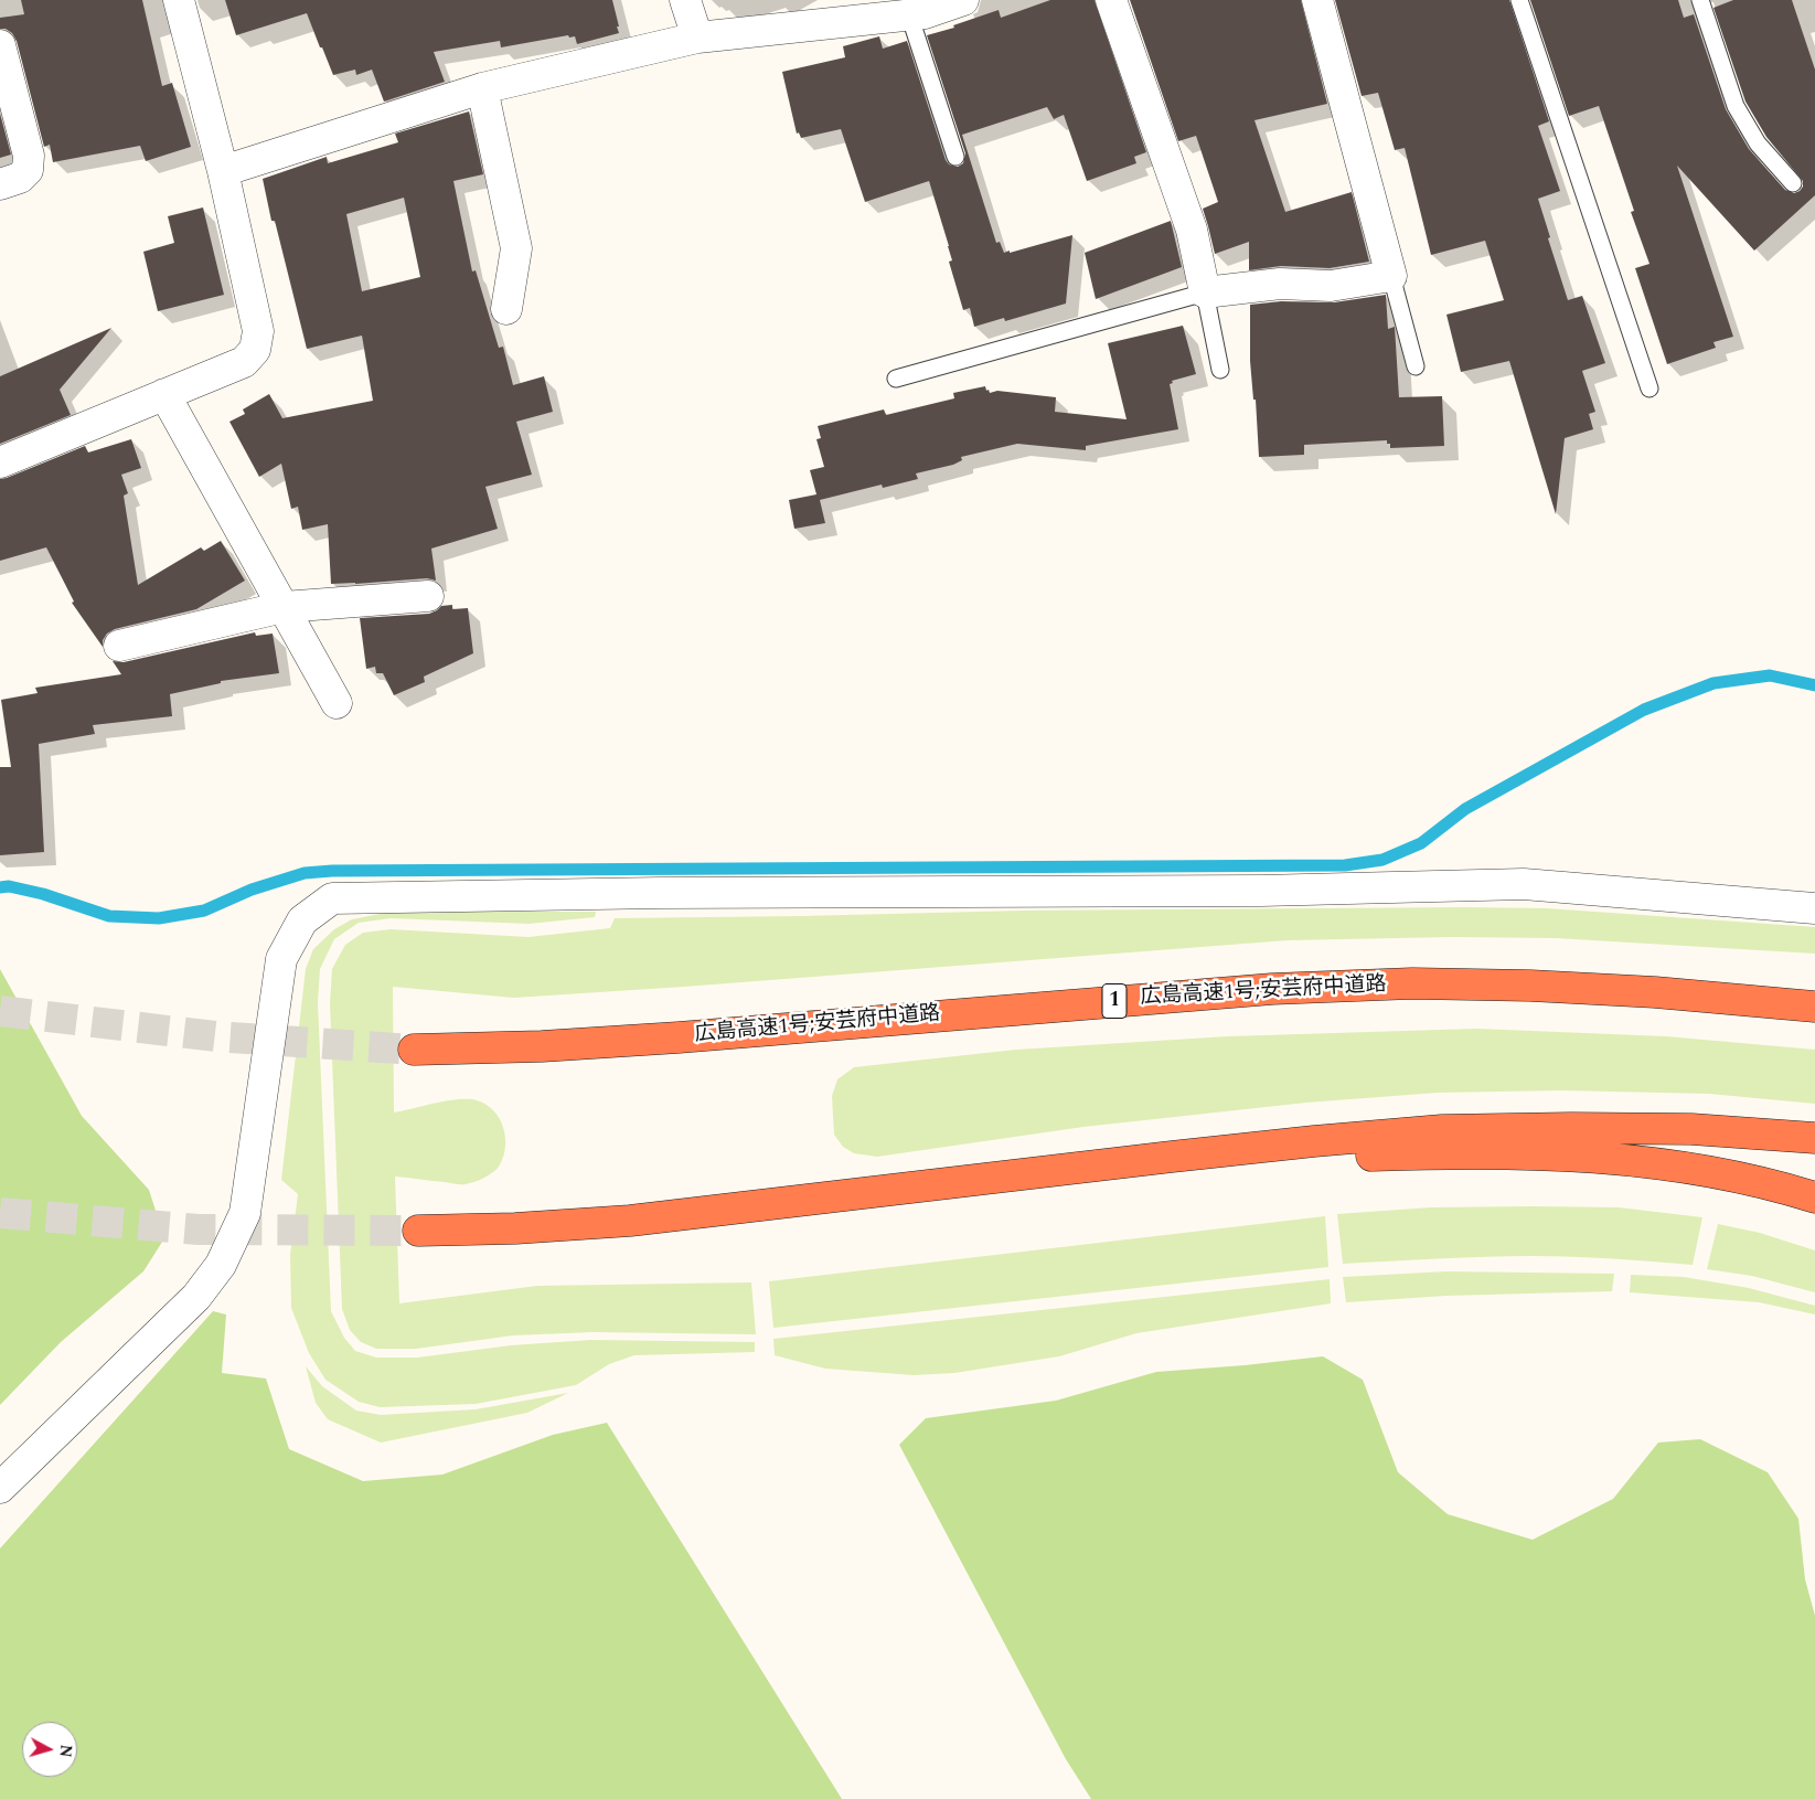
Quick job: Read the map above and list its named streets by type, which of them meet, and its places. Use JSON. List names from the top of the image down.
{
  "streets": {
    "highway": ["広島高速1号;安芸府中道路", "1"]
  },
  "north": "right"
}
